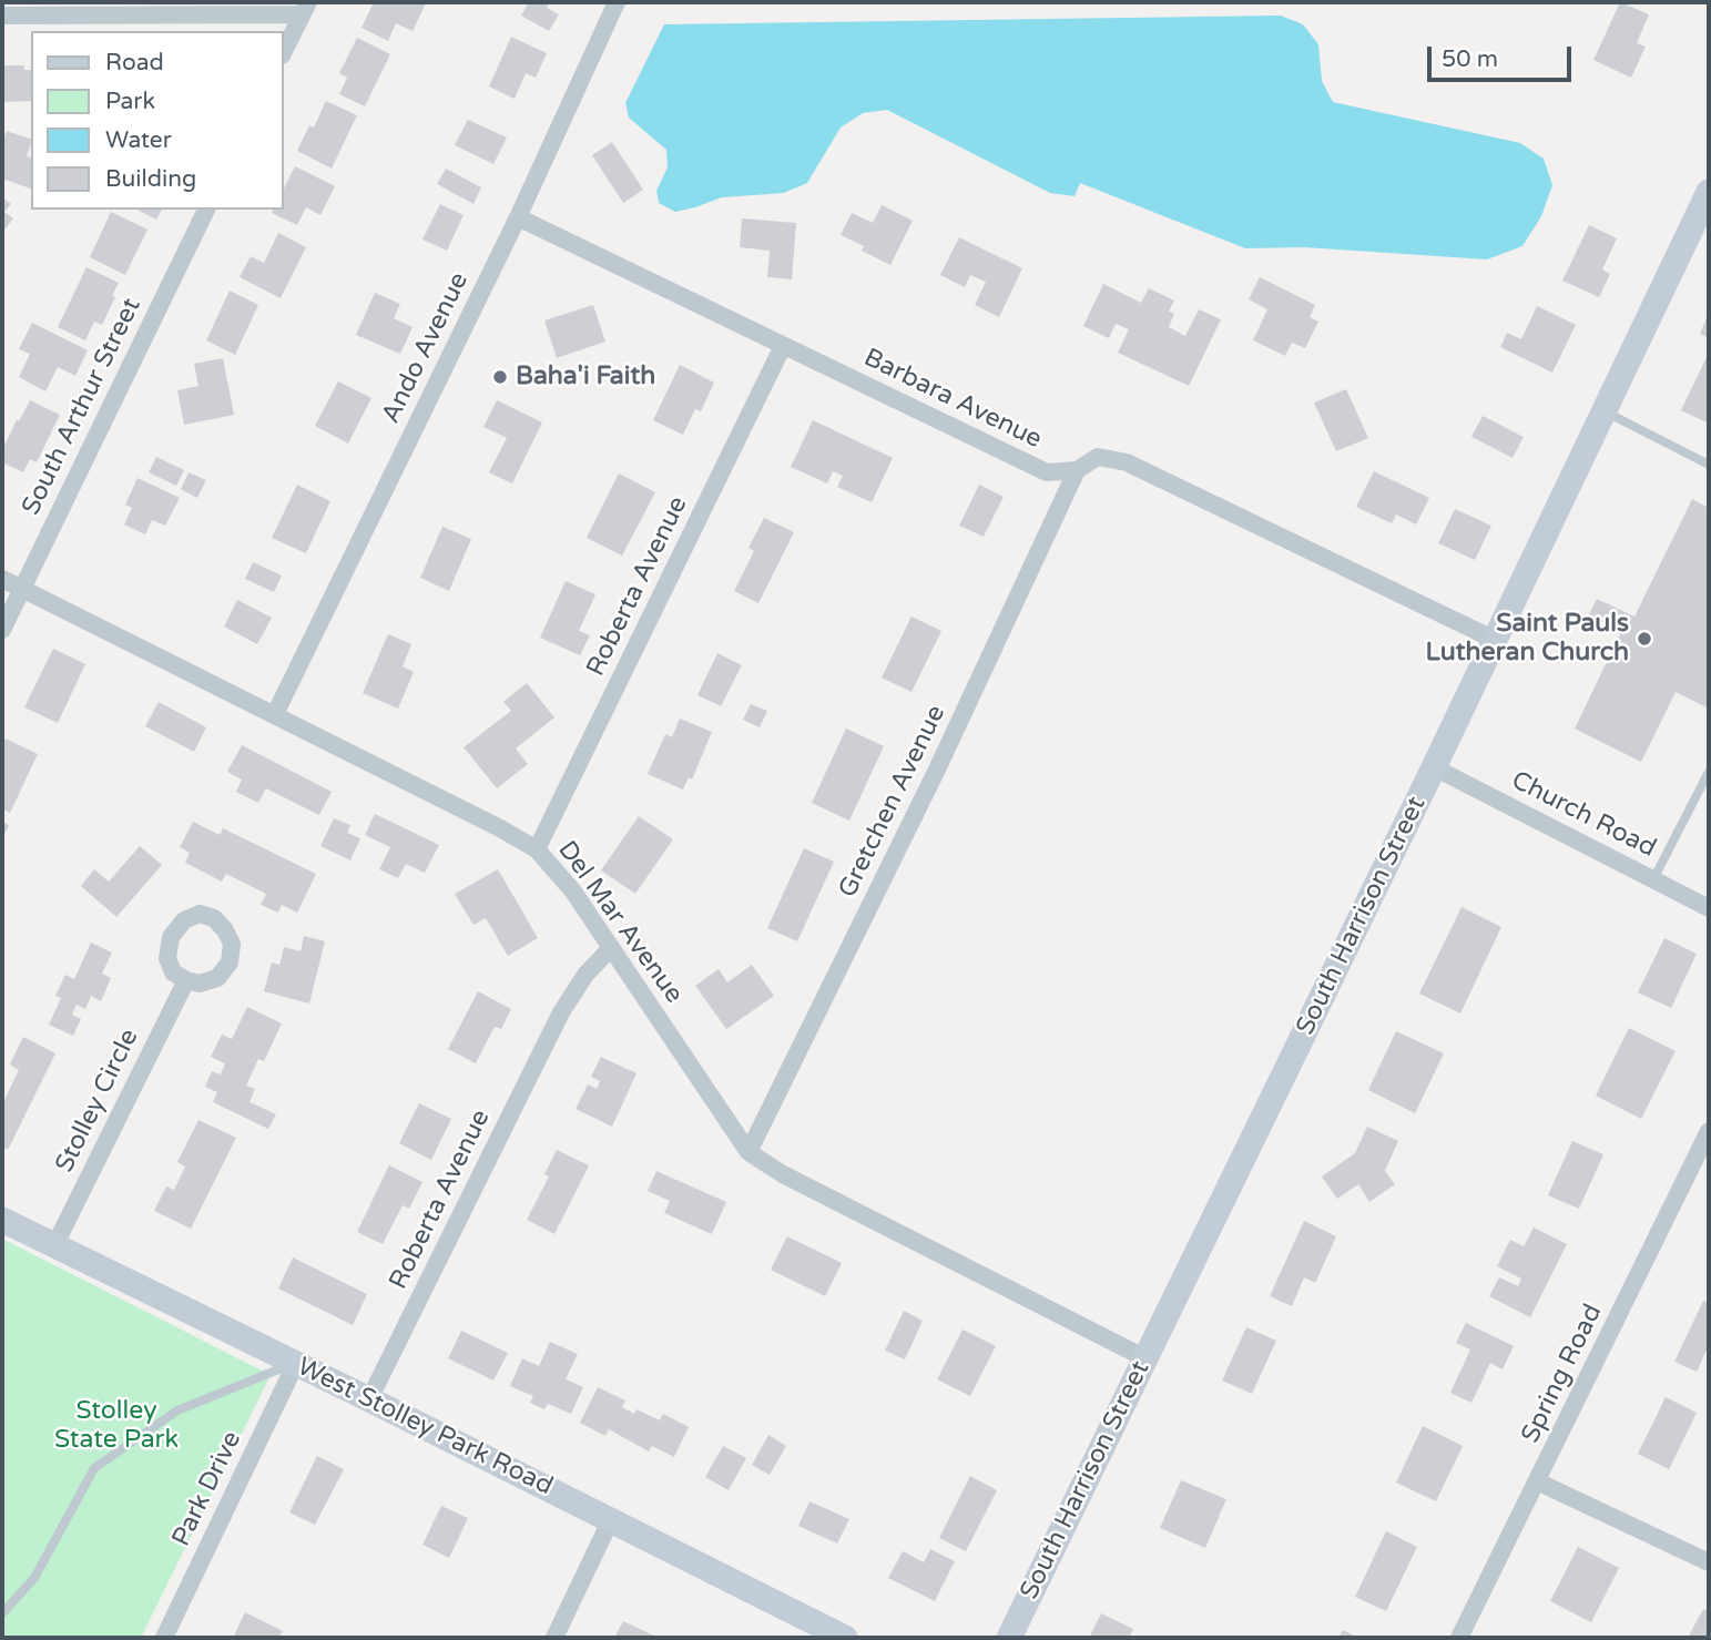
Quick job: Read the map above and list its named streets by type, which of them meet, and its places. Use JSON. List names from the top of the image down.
{
  "streets": {
    "main road": ["South Harrison Street", "West Stolley Park Road"],
    "street": [
      "Ando Avenue",
      "Barbara Avenue",
      "South Arthur Street",
      "Roberta Avenue",
      "Gretchen Avenue",
      "Church Road",
      "Del Mar Avenue",
      "Stolley Circle",
      "Spring Road",
      "Park Drive"
    ]
  },
  "crossings": [
    ["Ando Avenue", "Barbara Avenue"],
    ["Ando Avenue", "Del Mar Avenue"],
    ["Barbara Avenue", "Roberta Avenue"],
    ["Barbara Avenue", "Gretchen Avenue"],
    ["Barbara Avenue", "South Harrison Street"],
    ["South Arthur Street", "Del Mar Avenue"],
    ["Roberta Avenue", "Del Mar Avenue"],
    ["Roberta Avenue", "West Stolley Park Road"],
    ["Gretchen Avenue", "Del Mar Avenue"],
    ["Church Road", "South Harrison Street"],
    ["South Harrison Street", "Del Mar Avenue"],
    ["Stolley Circle", "West Stolley Park Road"],
    ["West Stolley Park Road", "Park Drive"]
  ],
  "parks": ["Stolley State Park"],
  "places": ["Baha'i Faith", "Saint Pauls Lutheran Church"],
  "legend": [
    "Road",
    "Park",
    "Water",
    "Building"
  ],
  "scale_bar": "50 m"
}
